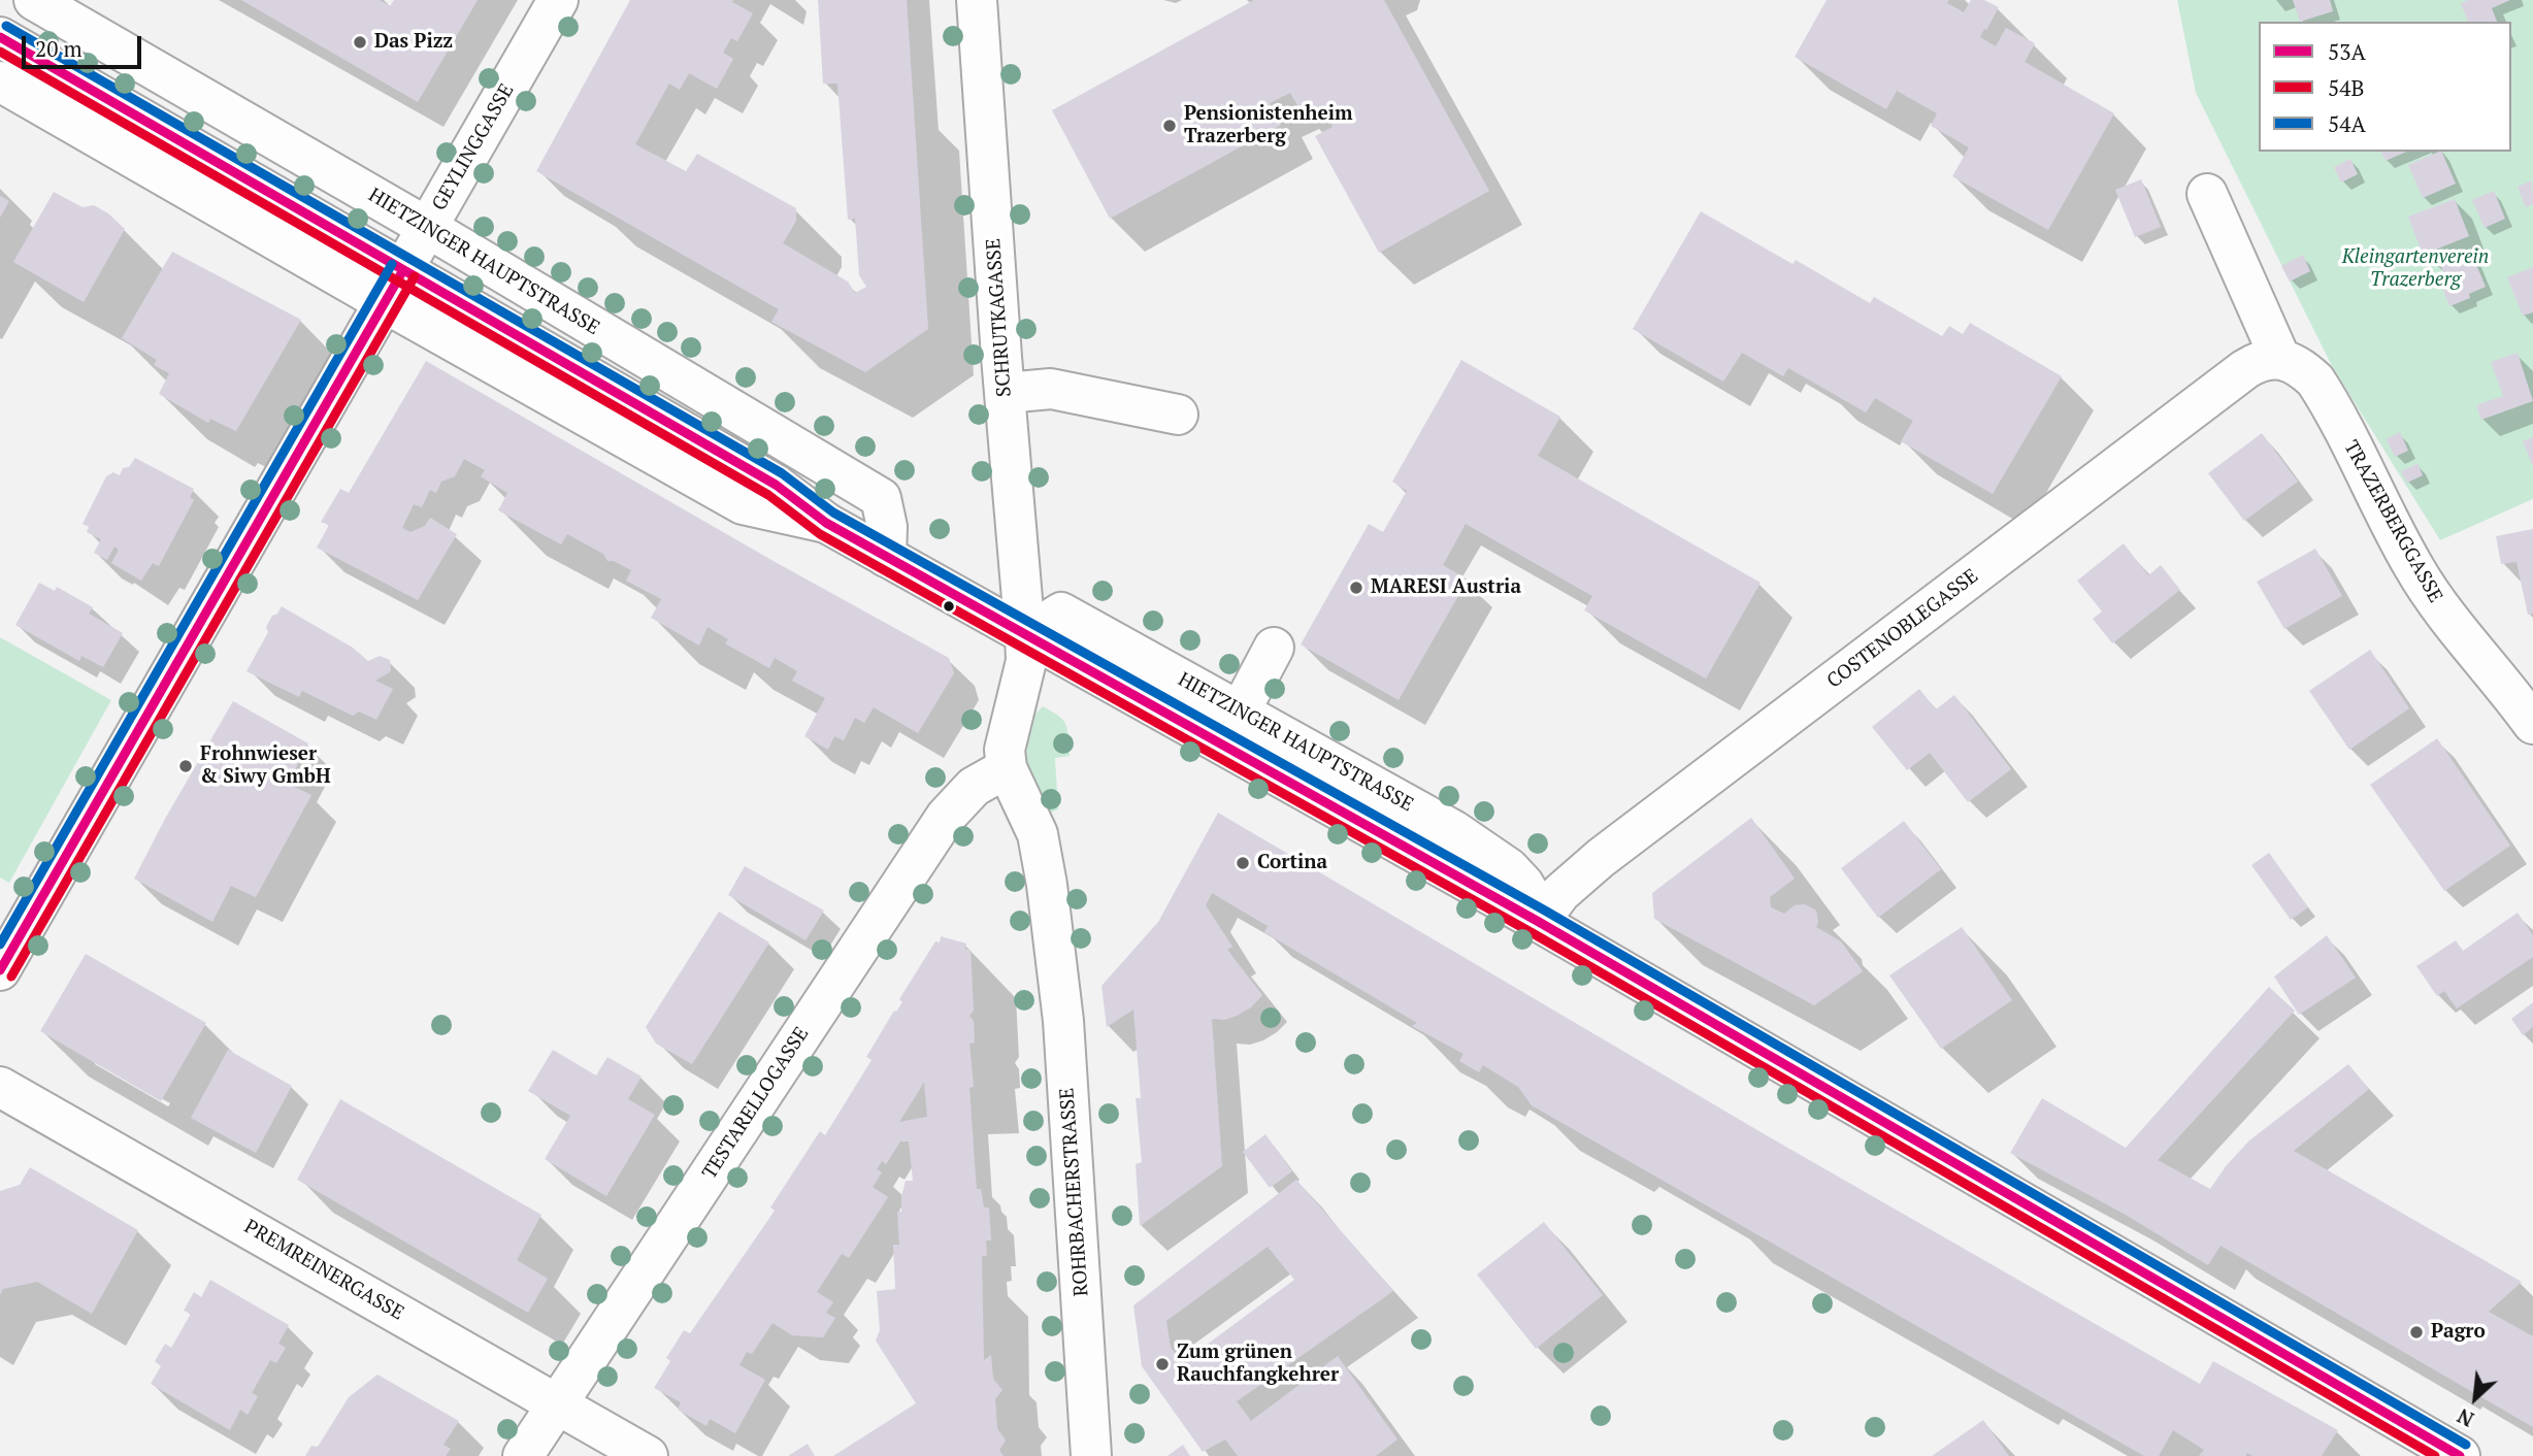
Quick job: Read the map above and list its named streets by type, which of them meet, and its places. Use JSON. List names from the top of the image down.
{
  "streets": {
    "street": [
      "GEYLINGGASSE",
      "HIETZINGER HAUPTSTRASSE",
      "SCHRUTKAGASSE",
      "TRAZERBERGGASSE",
      "COSTENOBLEGASSE",
      "TESTARELLOGASSE",
      "ROHRBACHERSTRASSE",
      "PREMREINERGASSE"
    ]
  },
  "crossings": [
    ["GEYLINGGASSE", "HIETZINGER HAUPTSTRASSE"],
    ["HIETZINGER HAUPTSTRASSE", "SCHRUTKAGASSE"],
    ["HIETZINGER HAUPTSTRASSE", "COSTENOBLEGASSE"],
    ["HIETZINGER HAUPTSTRASSE", "ROHRBACHERSTRASSE"],
    ["SCHRUTKAGASSE", "ROHRBACHERSTRASSE"],
    ["TRAZERBERGGASSE", "COSTENOBLEGASSE"],
    ["TESTARELLOGASSE", "ROHRBACHERSTRASSE"],
    ["TESTARELLOGASSE", "PREMREINERGASSE"]
  ],
  "parks": ["Kleingartenverein Trazerberg"],
  "places": [
    "Das Pizz",
    "Pensionistenheim Trazerberg",
    "MARESI Austria",
    "Frohnwieser & Siwy GmbH",
    "Cortina",
    "Pagro",
    "Zum grünen Rauchfangkehrer"
  ],
  "lines": ["transit line 54A", "transit line 53A", "transit line 54B"],
  "legend": ["53A", "54B", "54A"],
  "scale_bar": "20 m",
  "north": "bottom left"
}
